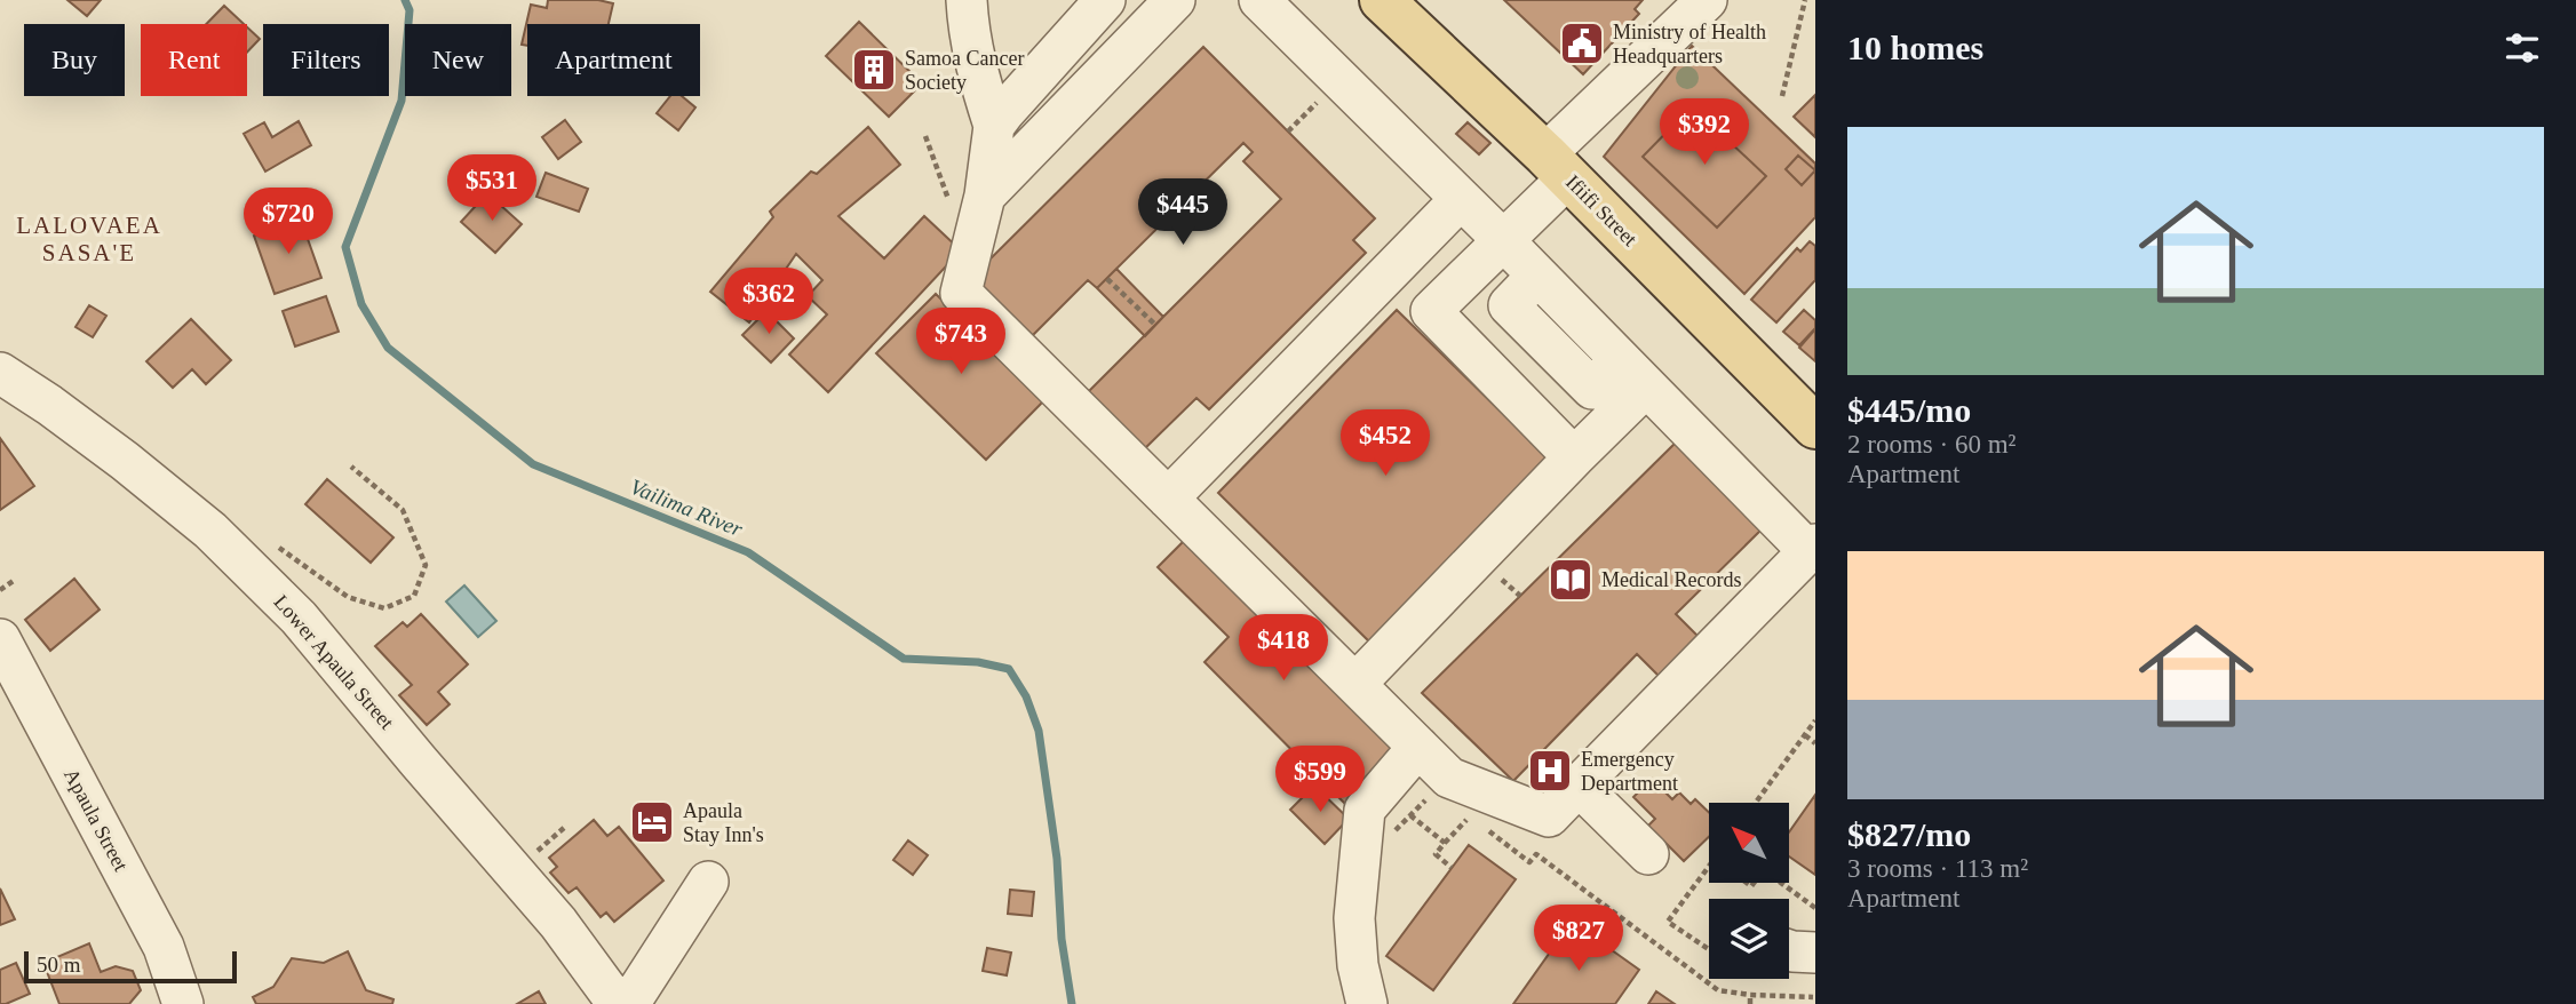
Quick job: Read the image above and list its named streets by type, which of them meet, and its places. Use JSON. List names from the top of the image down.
{
  "streets": {
    "main road": ["Ifiifi Street"],
    "street": ["Lower Apaula Street", "Apaula Street"]
  },
  "districts": ["LALOVAEA SASA'E"],
  "water": ["Vailima River"],
  "places": {
    "public building": ["Ministry of Health Headquarters"],
    "building": ["Samoa Cancer Society"],
    "library": ["Medical Records"],
    "hospital": ["Emergency Department"],
    "hotel": ["Apaula Stay Inn's"]
  },
  "scale_bar": "50 m",
  "north": "top left",
  "page": {
    "heading": "10 homes",
    "chip": [
      "Buy",
      "Rent",
      "Filters",
      "New",
      "Apartment"
    ],
    "list": [
      {
        "name": "$445/mo",
        "note": "2 rooms · 60 m² · Apartment"
      },
      {
        "name": "$827/mo",
        "note": "3 rooms · 113 m² · Apartment"
      }
    ],
    "price": [
      "$392",
      "$531",
      "$445",
      "$720",
      "$362",
      "$743",
      "$452",
      "$418",
      "$599",
      "$827"
    ],
    "scale": "50 m"
  }
}
